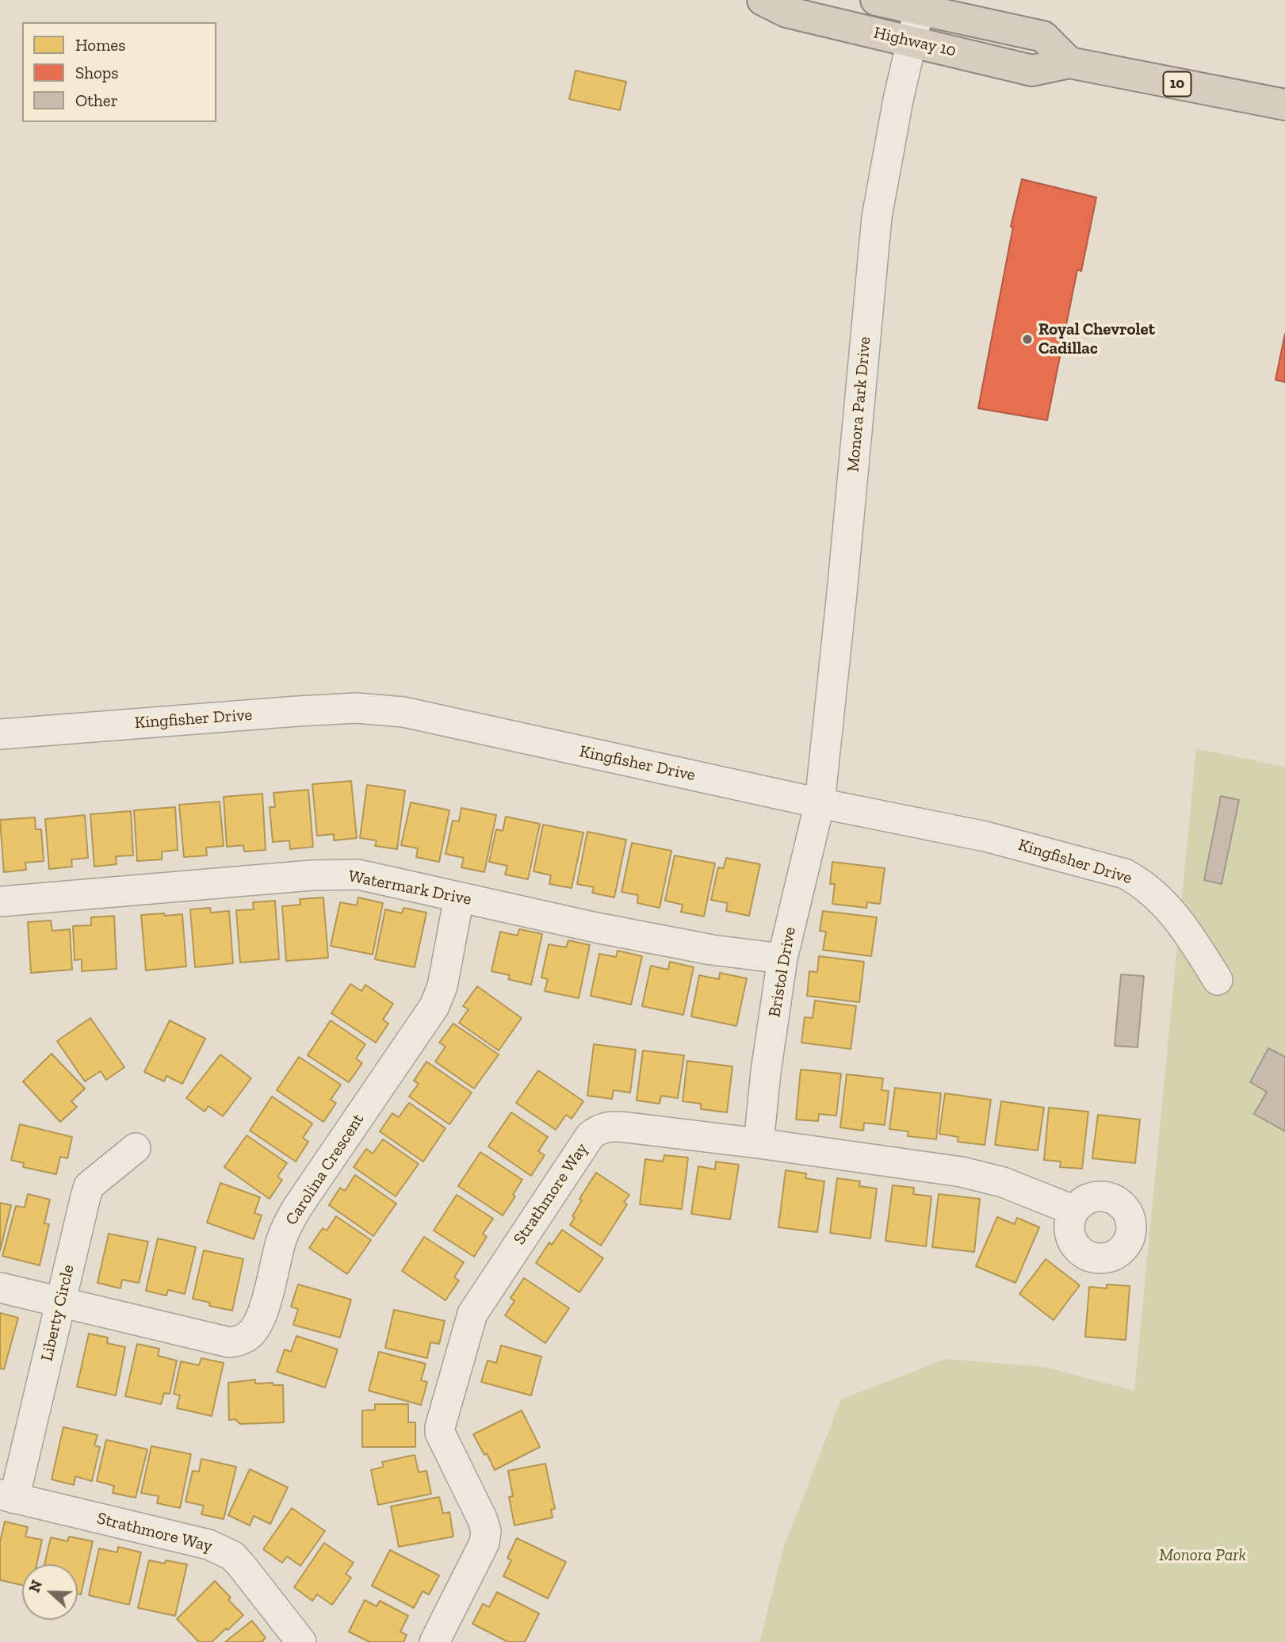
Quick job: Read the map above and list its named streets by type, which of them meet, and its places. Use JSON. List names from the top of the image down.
{
  "streets": {
    "highway": ["Highway 10", "10"],
    "street": [
      "Monora Park Drive",
      "Kingfisher Drive",
      "Watermark Drive",
      "Bristol Drive",
      "Carolina Crescent",
      "Strathmore Way",
      "Liberty Circle"
    ]
  },
  "crossings": [
    ["Highway 10", "Monora Park Drive"],
    ["Monora Park Drive", "Kingfisher Drive"],
    ["Monora Park Drive", "Bristol Drive"],
    ["Kingfisher Drive", "Bristol Drive"],
    ["Watermark Drive", "Bristol Drive"],
    ["Watermark Drive", "Carolina Crescent"],
    ["Bristol Drive", "Strathmore Way"],
    ["Carolina Crescent", "Liberty Circle"],
    ["Strathmore Way", "Liberty Circle"]
  ],
  "parks": ["Monora Park"],
  "places": ["Royal Chevrolet Cadillac"],
  "legend": ["Homes", "Shops", "Other"],
  "north": "left"
}
